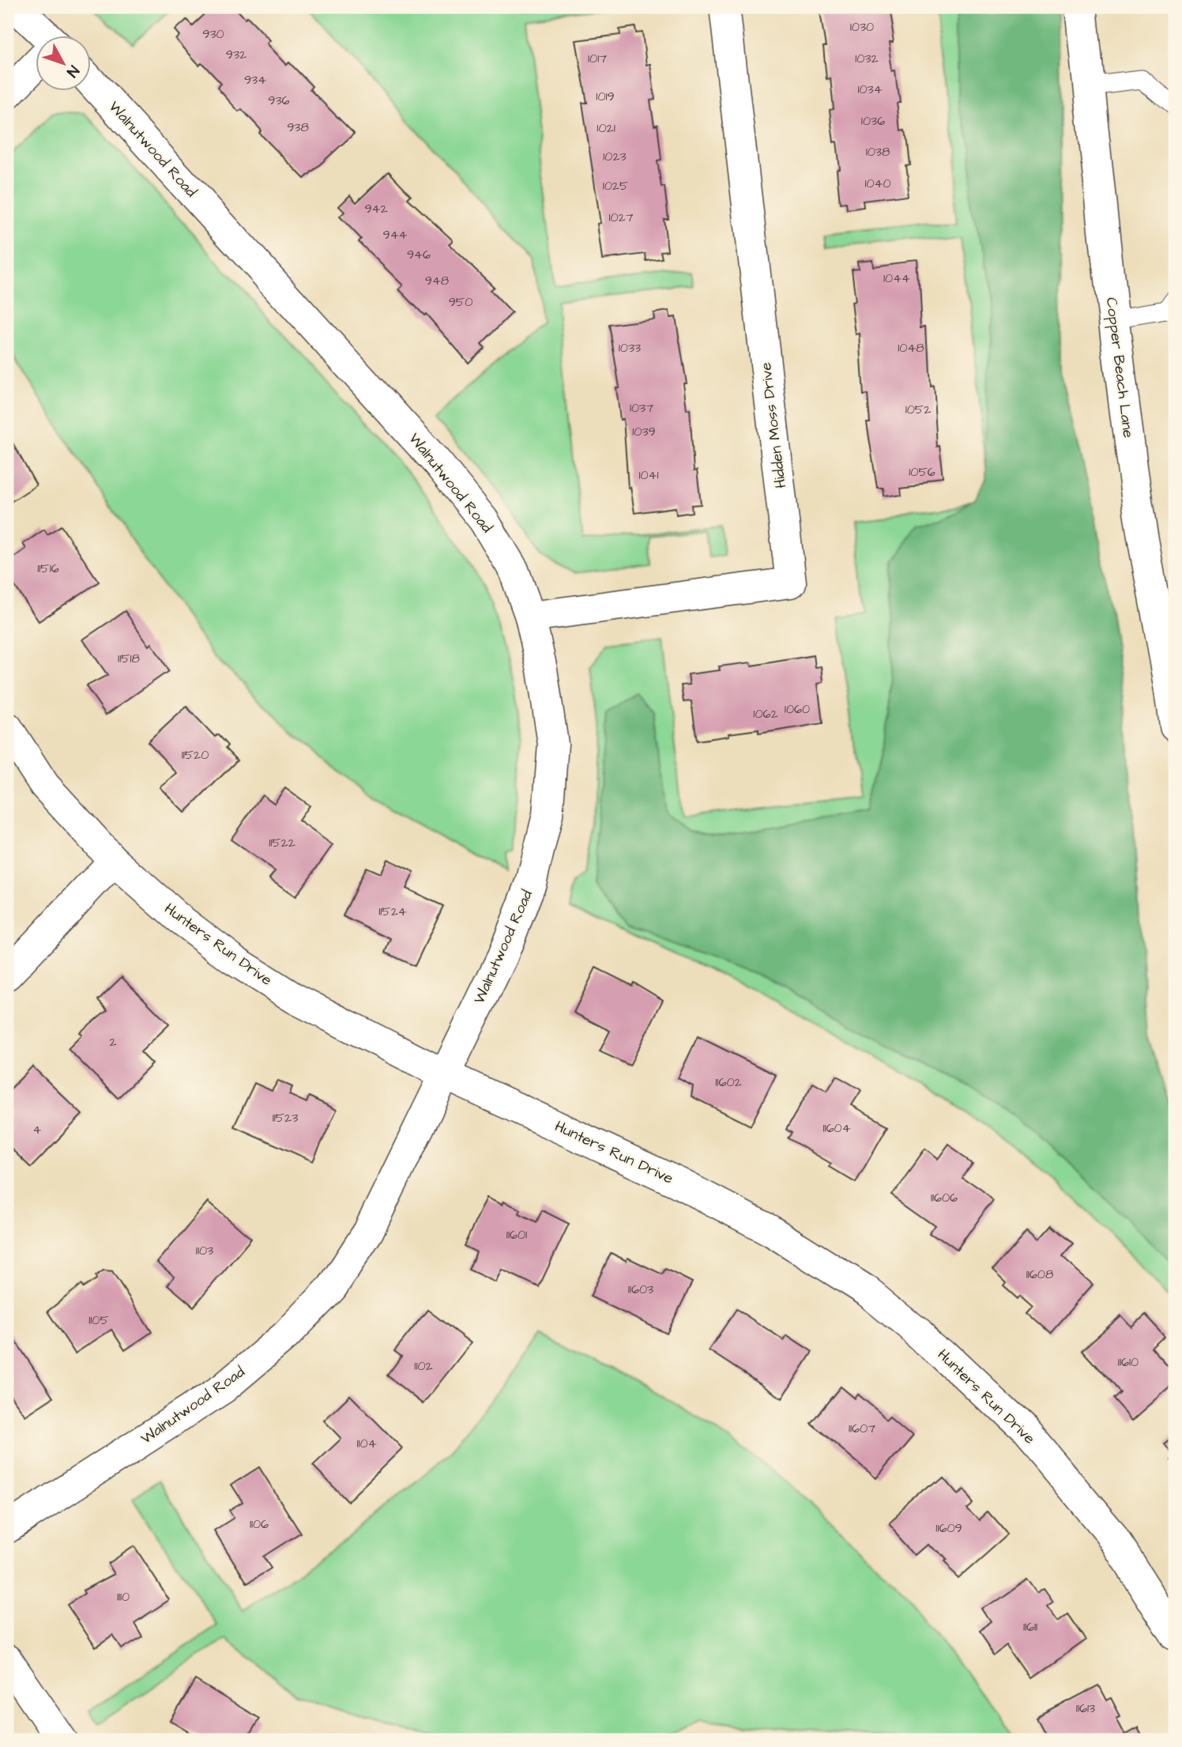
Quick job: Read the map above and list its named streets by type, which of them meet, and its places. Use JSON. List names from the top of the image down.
{
  "streets": {
    "street": [
      "Walnutwood Road",
      "Copper Beach Lane",
      "Hidden Moss Drive",
      "Hunters Run Drive"
    ]
  },
  "crossings": [
    ["Walnutwood Road", "Hidden Moss Drive"],
    ["Walnutwood Road", "Hunters Run Drive"]
  ],
  "house_numbers": [
    "1030",
    "930",
    "932",
    "1017",
    "1032",
    "934",
    "1034",
    "1019",
    "936",
    "1036",
    "938",
    "1021",
    "1038",
    "1023",
    "1040",
    "1025",
    "942",
    "1027",
    "944",
    "946",
    "1044",
    "948",
    "950",
    "1033",
    "1048",
    "1037",
    "1052",
    "1039",
    "1056",
    "1041",
    "11516",
    "11518",
    "1060",
    "1062",
    "11520",
    "11522",
    "11524",
    "2",
    "11602",
    "11523",
    "11604",
    "4",
    "11606",
    "11601",
    "1103",
    "11608",
    "11603",
    "1105",
    "11610",
    "1102",
    "11607",
    "1104",
    "1106",
    "11609",
    "1110",
    "11611",
    "11613"
  ],
  "north": "bottom right"
}
